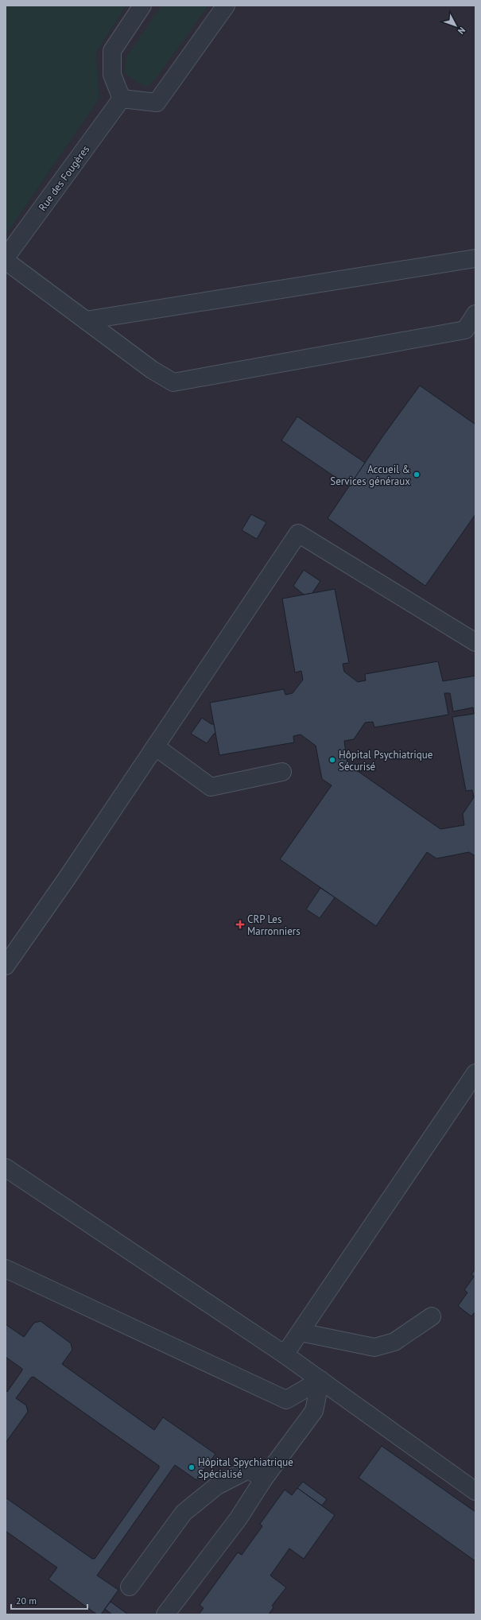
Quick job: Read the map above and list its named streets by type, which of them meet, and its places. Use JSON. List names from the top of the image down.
{
  "streets": {
    "street": ["Rue des Fougères"]
  },
  "places": {
    "other": ["Accueil & Services généraux", "Hôpital Psychiatrique Sécurisé", "Hôpital Spychiatrique Spécialisé"],
    "health": ["CRP Les Marronniers"]
  },
  "scale_bar": "20 m",
  "north": "bottom right"
}
